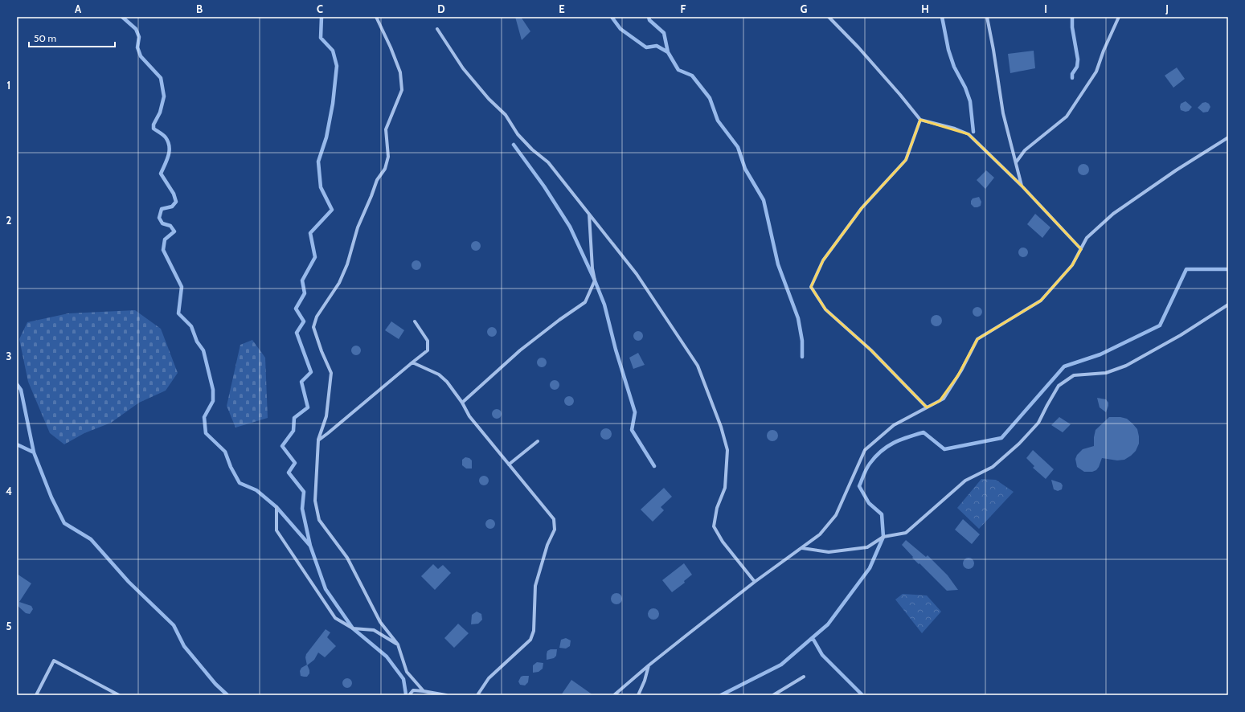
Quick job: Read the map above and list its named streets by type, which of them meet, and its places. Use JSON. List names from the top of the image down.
{
  "scale_bar": "50 m",
  "grid": {
    "columns": [
      "A",
      "B",
      "C",
      "D",
      "E",
      "F",
      "G",
      "H",
      "I",
      "J"
    ],
    "rows": [
      "1",
      "2",
      "3",
      "4",
      "5"
    ]
  }
}
